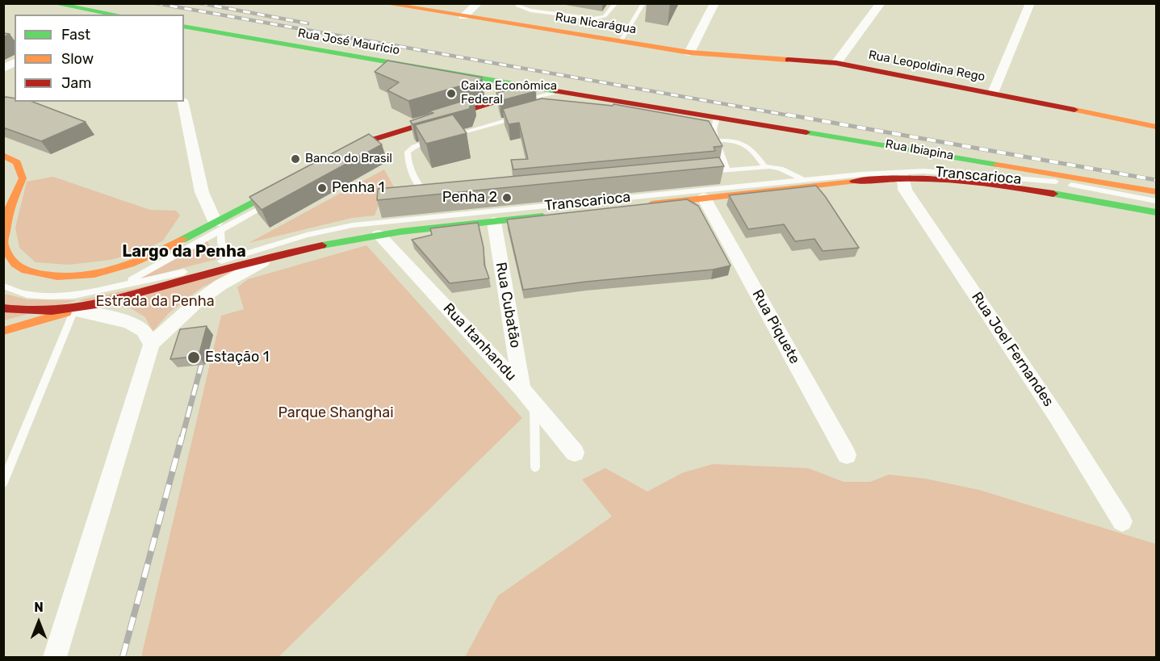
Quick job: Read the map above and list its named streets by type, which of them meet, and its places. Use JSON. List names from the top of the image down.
{
  "streets": {
    "main road": [
      "Rua Nicarágua",
      "Rua José Maurício",
      "Rua Leopoldina Rego",
      "Rua Ibiapina"
    ],
    "street": [
      "Rua Cubatão",
      "Rua Piquete",
      "Rua Itanhandu",
      "Rua Joel Fernandes"
    ],
    "lane": ["Transcarioca"]
  },
  "crossings": [
    ["Rua Nicarágua", "Rua Leopoldina Rego"],
    ["Rua José Maurício", "Rua Ibiapina"],
    ["Rua Ibiapina", "Transcarioca"],
    ["Transcarioca", "Rua Joel Fernandes"],
    ["Rua Cubatão", "Rua Itanhandu"]
  ],
  "districts": ["Largo da Penha"],
  "parks": ["Estrada da Penha", "Parque Shanghai"],
  "places": [
    "Caixa Econômica Federal",
    "Banco do Brasil",
    "Penha 1",
    "Penha 2",
    "Estação 1"
  ],
  "legend": ["Fast", "Slow", "Jam"],
  "north": "top"
}
